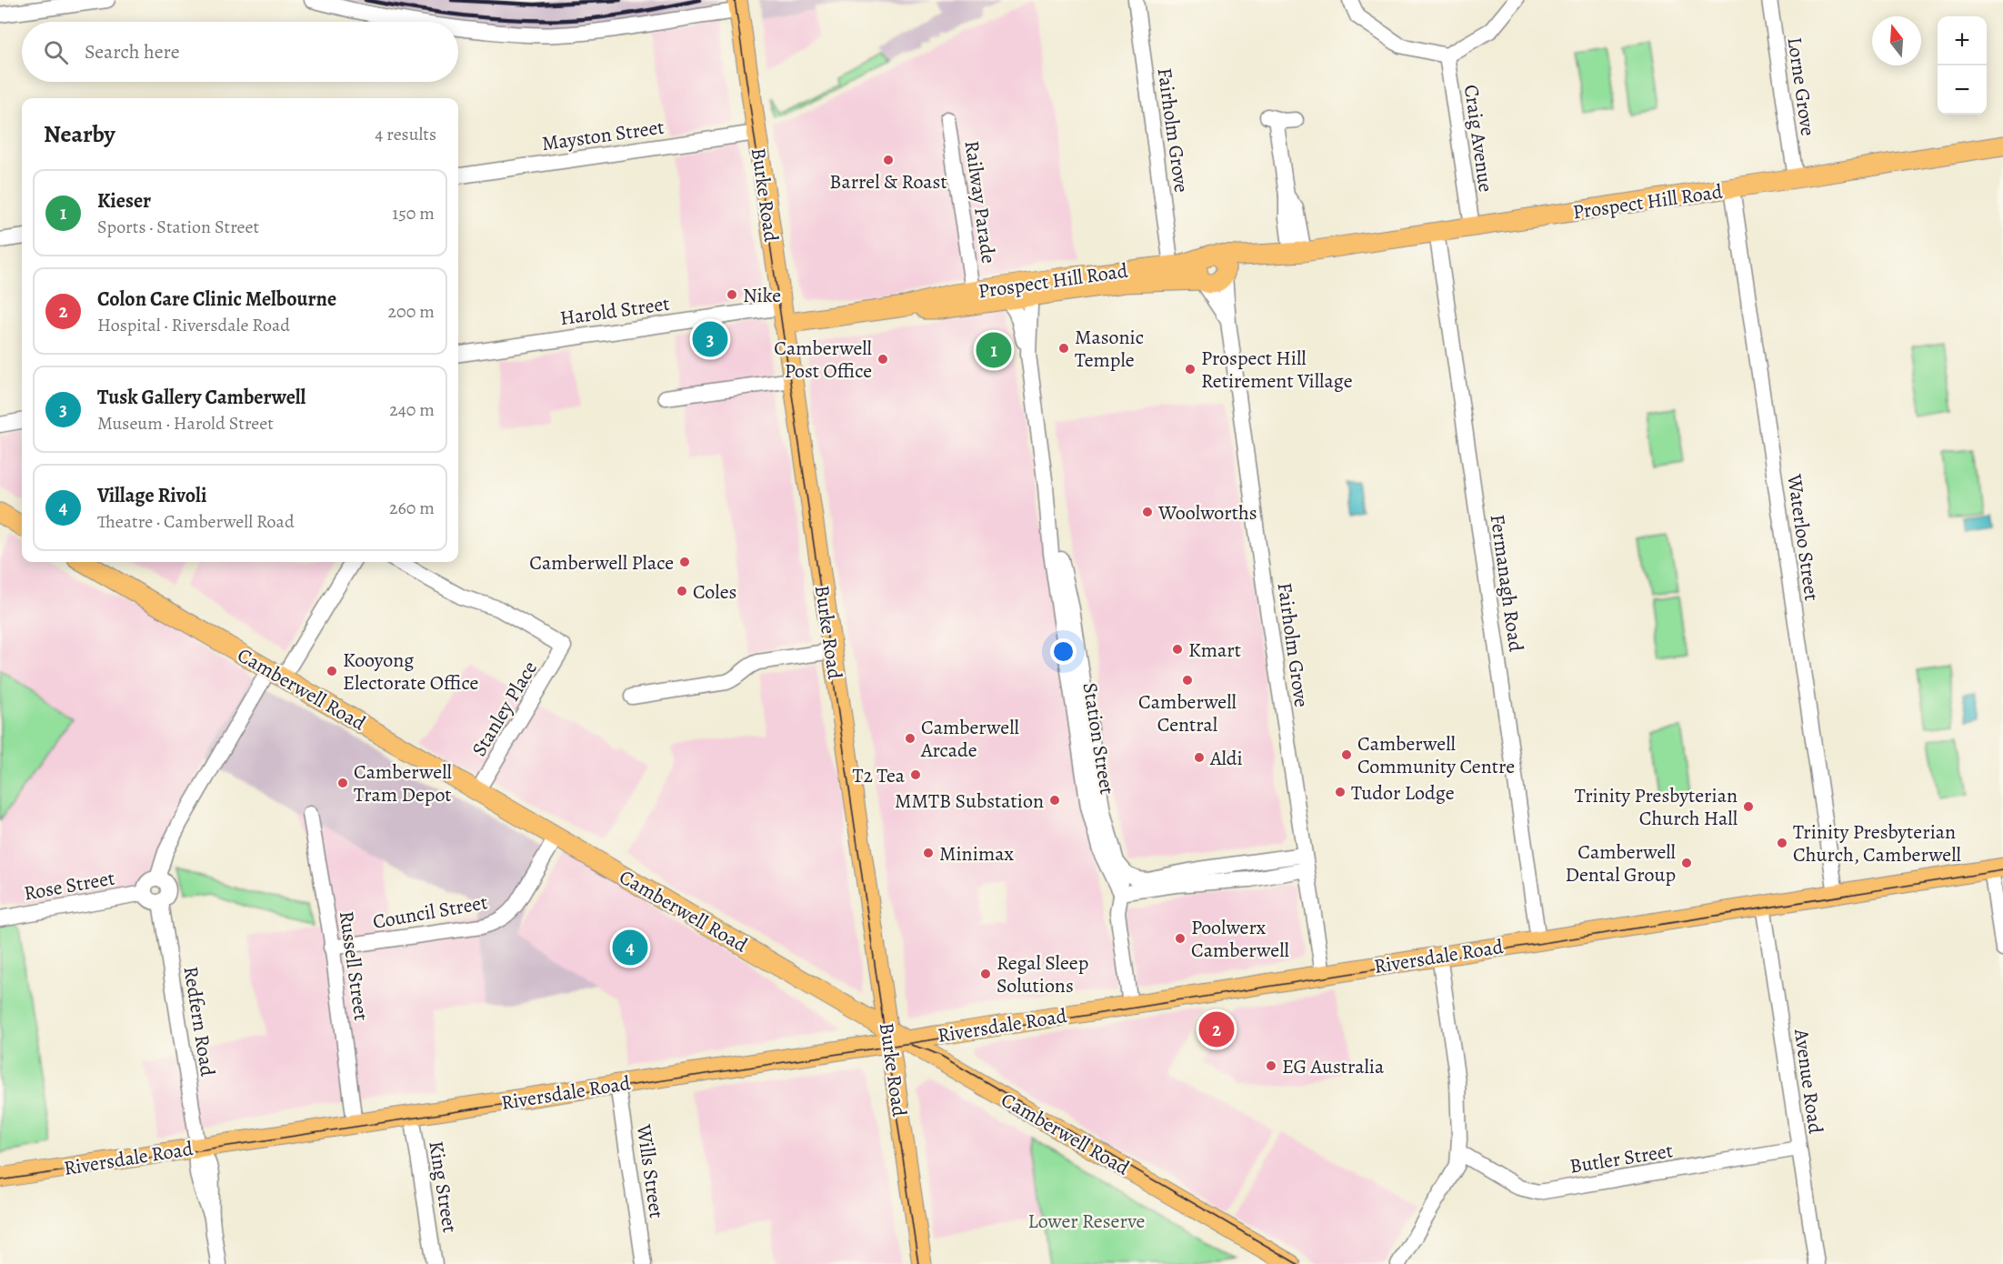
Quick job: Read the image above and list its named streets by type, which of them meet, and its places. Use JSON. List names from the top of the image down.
{
  "streets": {
    "main road": [
      "Burke Road",
      "Prospect Hill Road",
      "Camberwell Road",
      "Riversdale Road"
    ],
    "street": [
      "Lorne Grove",
      "Fairholm Grove",
      "Mayston Street",
      "Craig Avenue",
      "Railway Parade",
      "Harold Street",
      "Waterloo Street",
      "Fermanagh Road",
      "Stanley Place",
      "Station Street",
      "Rose Street",
      "Council Street",
      "Russell Street",
      "Redfern Road",
      "Avenue Road",
      "Butler Street",
      "Wills Street",
      "King Street"
    ]
  },
  "crossings": [
    ["Lorne Grove", "Prospect Hill Road"],
    ["Fairholm Grove", "Prospect Hill Road"],
    ["Fairholm Grove", "Riversdale Road"],
    ["Mayston Street", "Burke Road"],
    ["Craig Avenue", "Prospect Hill Road"],
    ["Burke Road", "Prospect Hill Road"],
    ["Burke Road", "Harold Street"],
    ["Burke Road", "Camberwell Road"],
    ["Burke Road", "Riversdale Road"],
    ["Prospect Hill Road", "Railway Parade"],
    ["Prospect Hill Road", "Harold Street"],
    ["Prospect Hill Road", "Waterloo Street"],
    ["Prospect Hill Road", "Fermanagh Road"],
    ["Prospect Hill Road", "Station Street"],
    ["Waterloo Street", "Riversdale Road"],
    ["Fermanagh Road", "Riversdale Road"],
    ["Camberwell Road", "Stanley Place"],
    ["Camberwell Road", "Council Street"],
    ["Camberwell Road", "Riversdale Road"],
    ["Station Street", "Riversdale Road"],
    ["Rose Street", "Redfern Road"],
    ["Council Street", "Russell Street"],
    ["Riversdale Road", "Russell Street"],
    ["Riversdale Road", "Redfern Road"],
    ["Riversdale Road", "Avenue Road"],
    ["Riversdale Road", "Wills Street"],
    ["Riversdale Road", "King Street"],
    ["Avenue Road", "Butler Street"]
  ],
  "parks": ["Lower Reserve"],
  "places": [
    "Barrel & Roast",
    "Nike",
    "Masonic Temple",
    "Camberwell Post Office",
    "Prospect Hill Retirement Village",
    "Woolworths",
    "Camberwell Place",
    "Coles",
    "Kmart",
    "Kooyong Electorate Office",
    "Camberwell Central",
    "Camberwell Arcade",
    "Camberwell Community Centre",
    "Aldi",
    "T2 Tea",
    "Camberwell Tram Depot",
    "Tudor Lodge",
    "MMTB Substation",
    "Trinity Presbyterian Church Hall",
    "Trinity Presbyterian Church, Camberwell",
    "Minimax",
    "Camberwell Dental Group",
    "Poolwerx Camberwell",
    "Regal Sleep Solutions",
    "EG Australia"
  ],
  "north": "top",
  "page": {
    "map_buttons": ["+", "−"],
    "search": "Search here",
    "heading": ["Nearby", "4 results"],
    "list": [
      {
        "mark": "1",
        "name": "Kieser",
        "note": "Sports · Station Street",
        "value": "150 m"
      },
      {
        "mark": "2",
        "name": "Colon Care Clinic Melbourne",
        "note": "Hospital · Riversdale Road",
        "value": "200 m"
      },
      {
        "mark": "3",
        "name": "Tusk Gallery Camberwell",
        "note": "Museum · Harold Street",
        "value": "240 m"
      },
      {
        "mark": "4",
        "name": "Village Rivoli",
        "note": "Theatre · Camberwell Road",
        "value": "260 m"
      }
    ],
    "pins": [
      "3",
      "1",
      "4",
      "2"
    ]
  }
}
